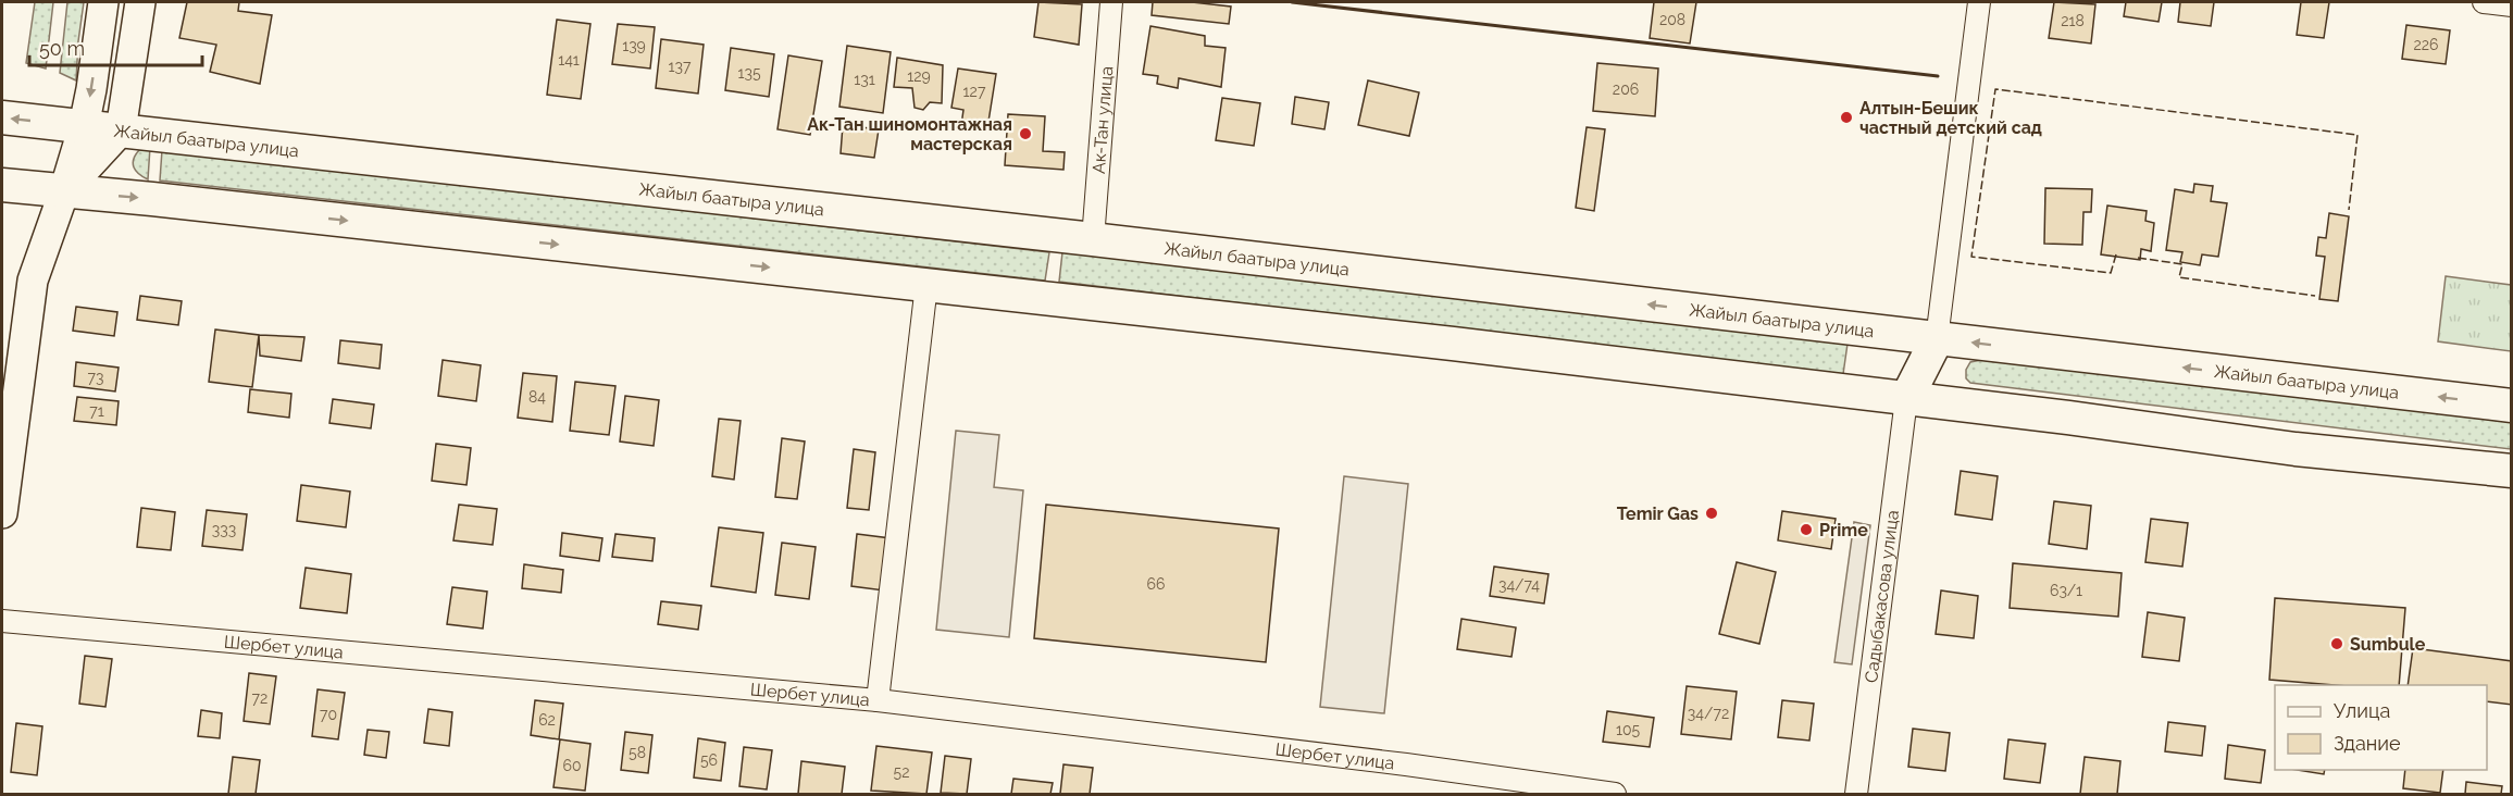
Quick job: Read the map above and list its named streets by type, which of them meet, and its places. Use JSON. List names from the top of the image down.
{
  "streets": {
    "main road": ["Жайыл баатыра улица"],
    "street": ["Ак-Тан улица", "Садыбакасова улица", "Шербет улица"]
  },
  "crossings": [
    ["Ак-Тан улица", "Жайыл баатыра улица"]
  ],
  "places": [
    "Алтын-Бешик частный детский сад",
    "Ак-Тан шиномонтажная мастерская",
    "Temir Gas",
    "Prime",
    "Sumbule"
  ],
  "house_numbers": [
    "208",
    "218",
    "226",
    "139",
    "141",
    "137",
    "135",
    "129",
    "131",
    "206",
    "127",
    "73",
    "84",
    "71",
    "333",
    "66",
    "34/74",
    "63/1",
    "72",
    "34/72",
    "70",
    "62",
    "105",
    "58",
    "56",
    "60",
    "52"
  ],
  "legend": ["Улица", "Здание"],
  "scale_bar": "50 m"
}
